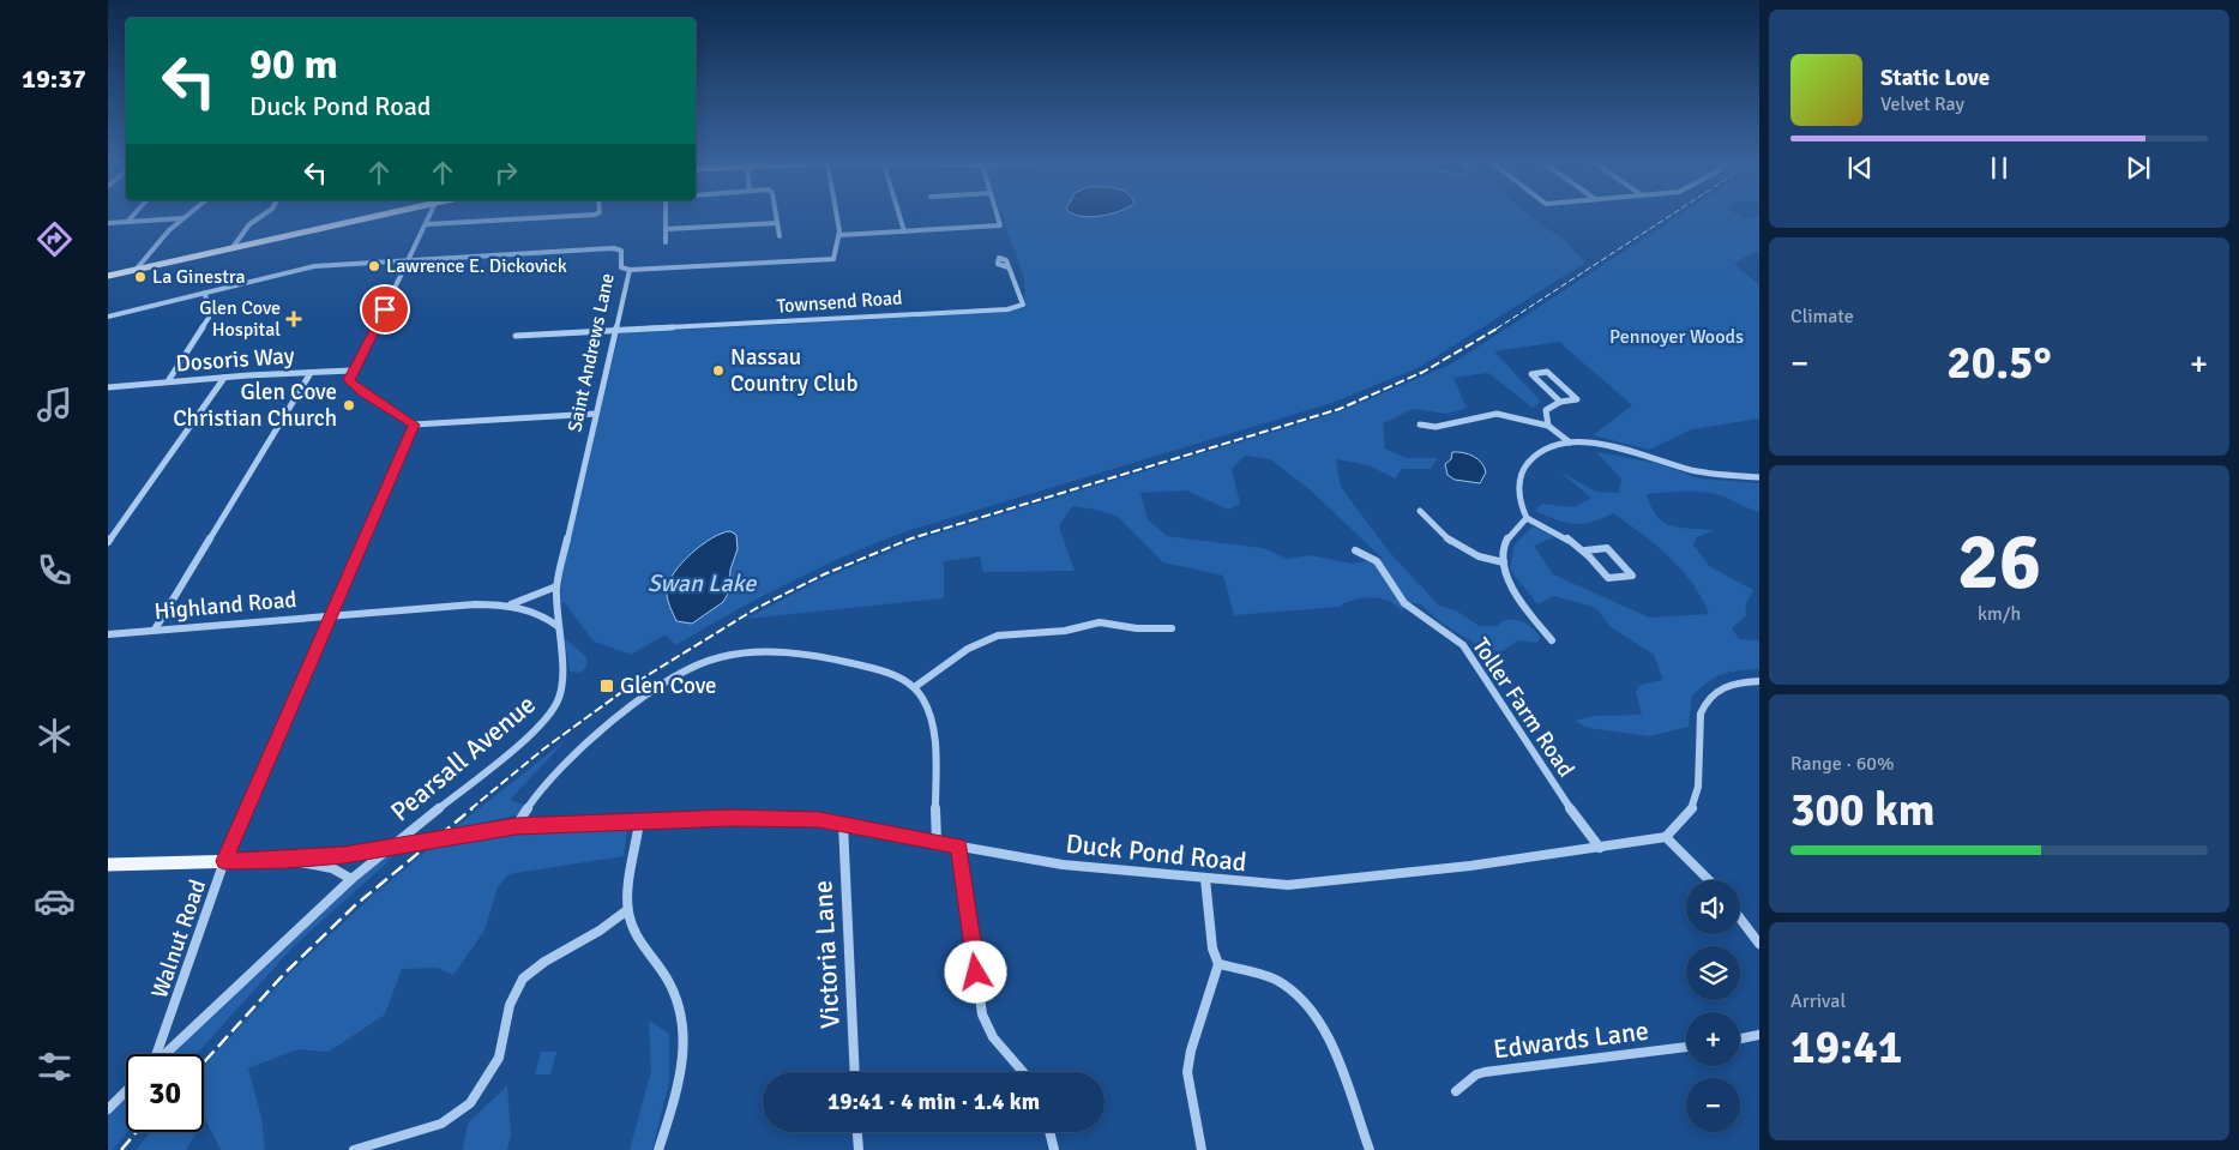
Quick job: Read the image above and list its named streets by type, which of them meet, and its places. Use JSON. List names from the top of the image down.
{
  "streets": {
    "street": [
      "Townsend Road",
      "Saint Andrews Lane",
      "Dosoris Way",
      "Highland Road",
      "Toller Farm Road",
      "Pearsall Avenue",
      "Duck Pond Road",
      "Walnut Road",
      "Victoria Lane",
      "Edwards Lane"
    ]
  },
  "crossings": [
    ["Townsend Road", "Saint Andrews Lane"],
    ["Saint Andrews Lane", "Highland Road"],
    ["Saint Andrews Lane", "Pearsall Avenue"],
    ["Highland Road", "Pearsall Avenue"],
    ["Highland Road", "Walnut Road"],
    ["Toller Farm Road", "Duck Pond Road"],
    ["Duck Pond Road", "Victoria Lane"]
  ],
  "water": ["Swan Lake"],
  "parks": ["Pennoyer Woods"],
  "places": {
    "other": [
      "Lawrence E. Dickovick",
      "La Ginestra",
      "Nassau Country Club",
      "Glen Cove Christian Church"
    ],
    "health": ["Glen Cove Hospital"],
    "transit": ["Glen Cove"]
  },
  "page": {
    "tabs": "19:37",
    "turn": ["90 m", "Duck Pond Road"],
    "song": ["Static Love", "Velvet Ray"],
    "tile": [
      "Climate",
      ["26", "km/h"],
      ["Range · 60%", "300 km"],
      ["Arrival", "19:41"]
    ],
    "heat": ["−", "20.5°", "+"],
    "map_buttons": ["+", "−"],
    "limit": "30",
    "trip": "19:41 · 4 min · 1.4 km"
  }
}
